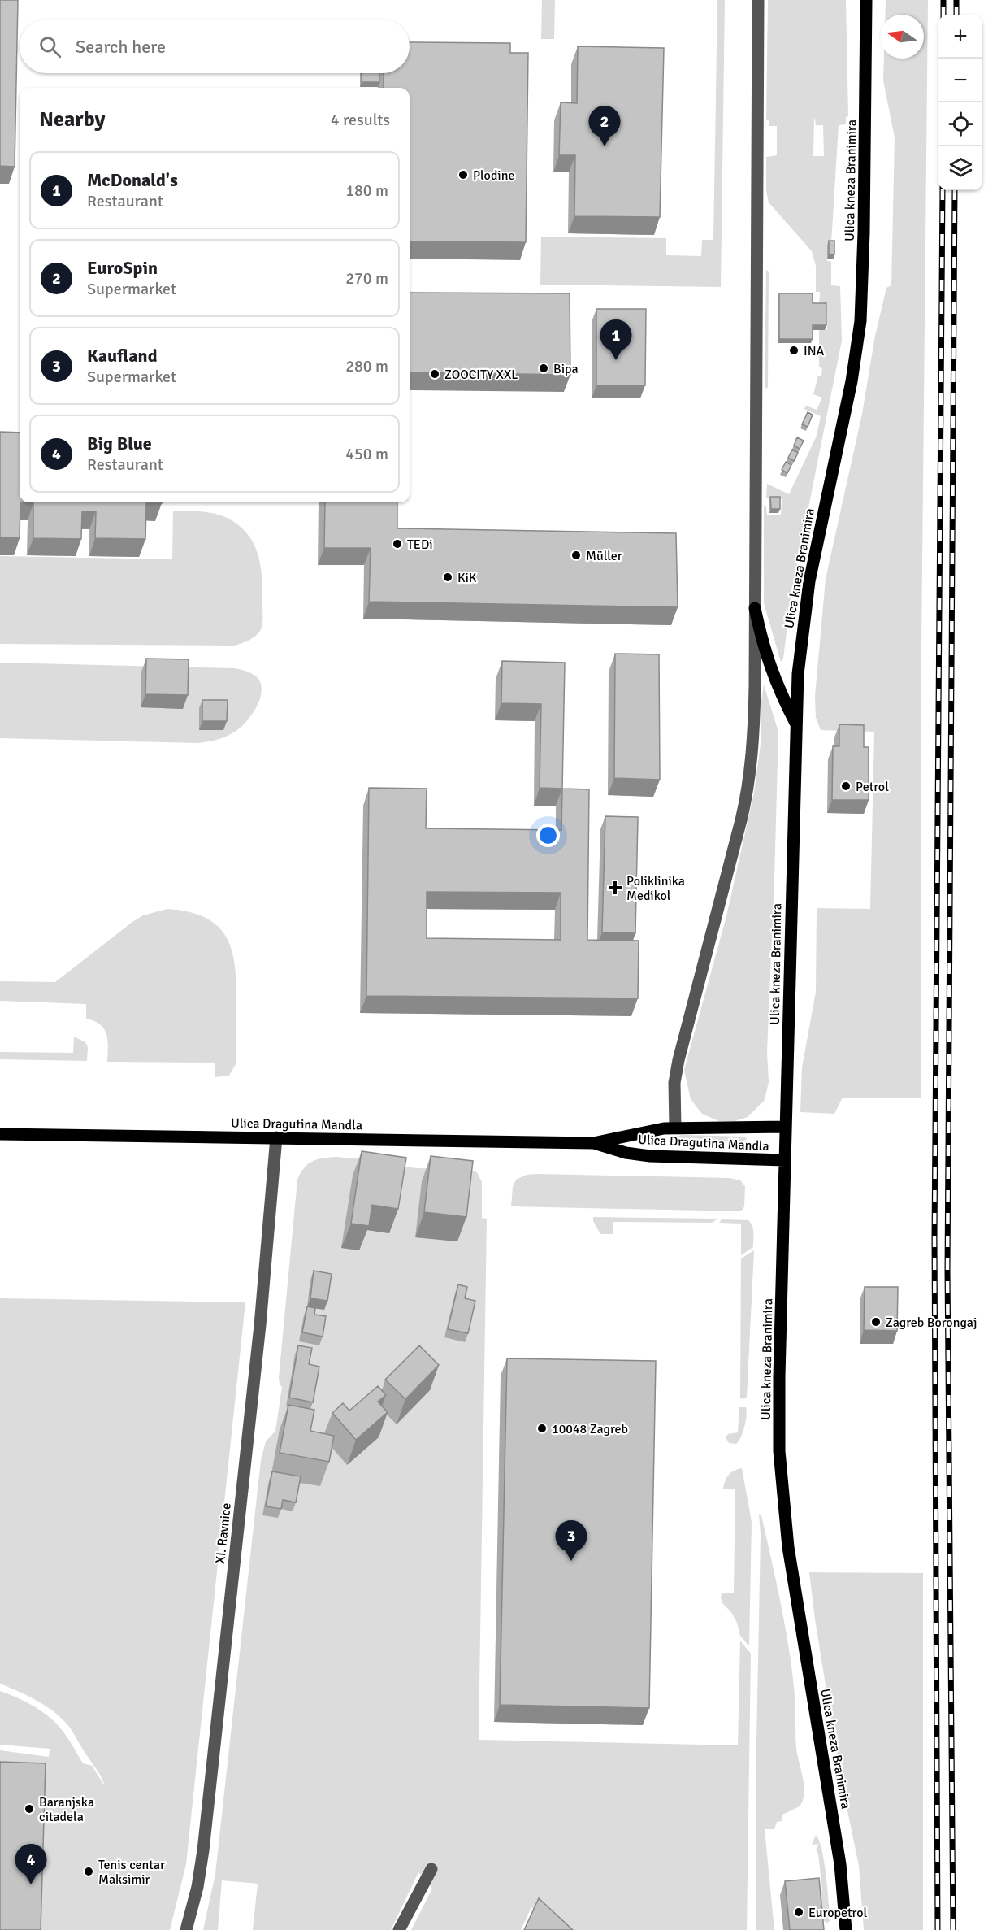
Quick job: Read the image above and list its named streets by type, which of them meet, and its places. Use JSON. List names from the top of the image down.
{
  "streets": {
    "main road": ["Ulica kneza Branimira", "Ulica Dragutina Mandla"],
    "street": ["XI. Ravnice"]
  },
  "crossings": [
    ["Ulica kneza Branimira", "Ulica Dragutina Mandla"],
    ["Ulica Dragutina Mandla", "XI. Ravnice"]
  ],
  "places": {
    "other": [
      "Plodine",
      "INA",
      "Bipa",
      "ZOOCITY XXL",
      "TEDi",
      "Müller",
      "KiK",
      "Petrol",
      "Zagreb Borongaj",
      "10048 Zagreb",
      "Baranjska citadela",
      "Tenis centar Maksimir",
      "Europetrol"
    ],
    "health": ["Poliklinika Medikol"]
  },
  "north": "left",
  "page": {
    "map_buttons": ["+", "−"],
    "search": "Search here",
    "heading": ["Nearby", "4 results"],
    "pins": [
      "2",
      "1",
      "3",
      "4"
    ],
    "list": [
      {
        "mark": "1",
        "name": "McDonald's",
        "note": "Restaurant",
        "value": "180 m"
      },
      {
        "mark": "2",
        "name": "EuroSpin",
        "note": "Supermarket",
        "value": "270 m"
      },
      {
        "mark": "3",
        "name": "Kaufland",
        "note": "Supermarket",
        "value": "280 m"
      },
      {
        "mark": "4",
        "name": "Big Blue",
        "note": "Restaurant",
        "value": "450 m"
      }
    ]
  }
}
